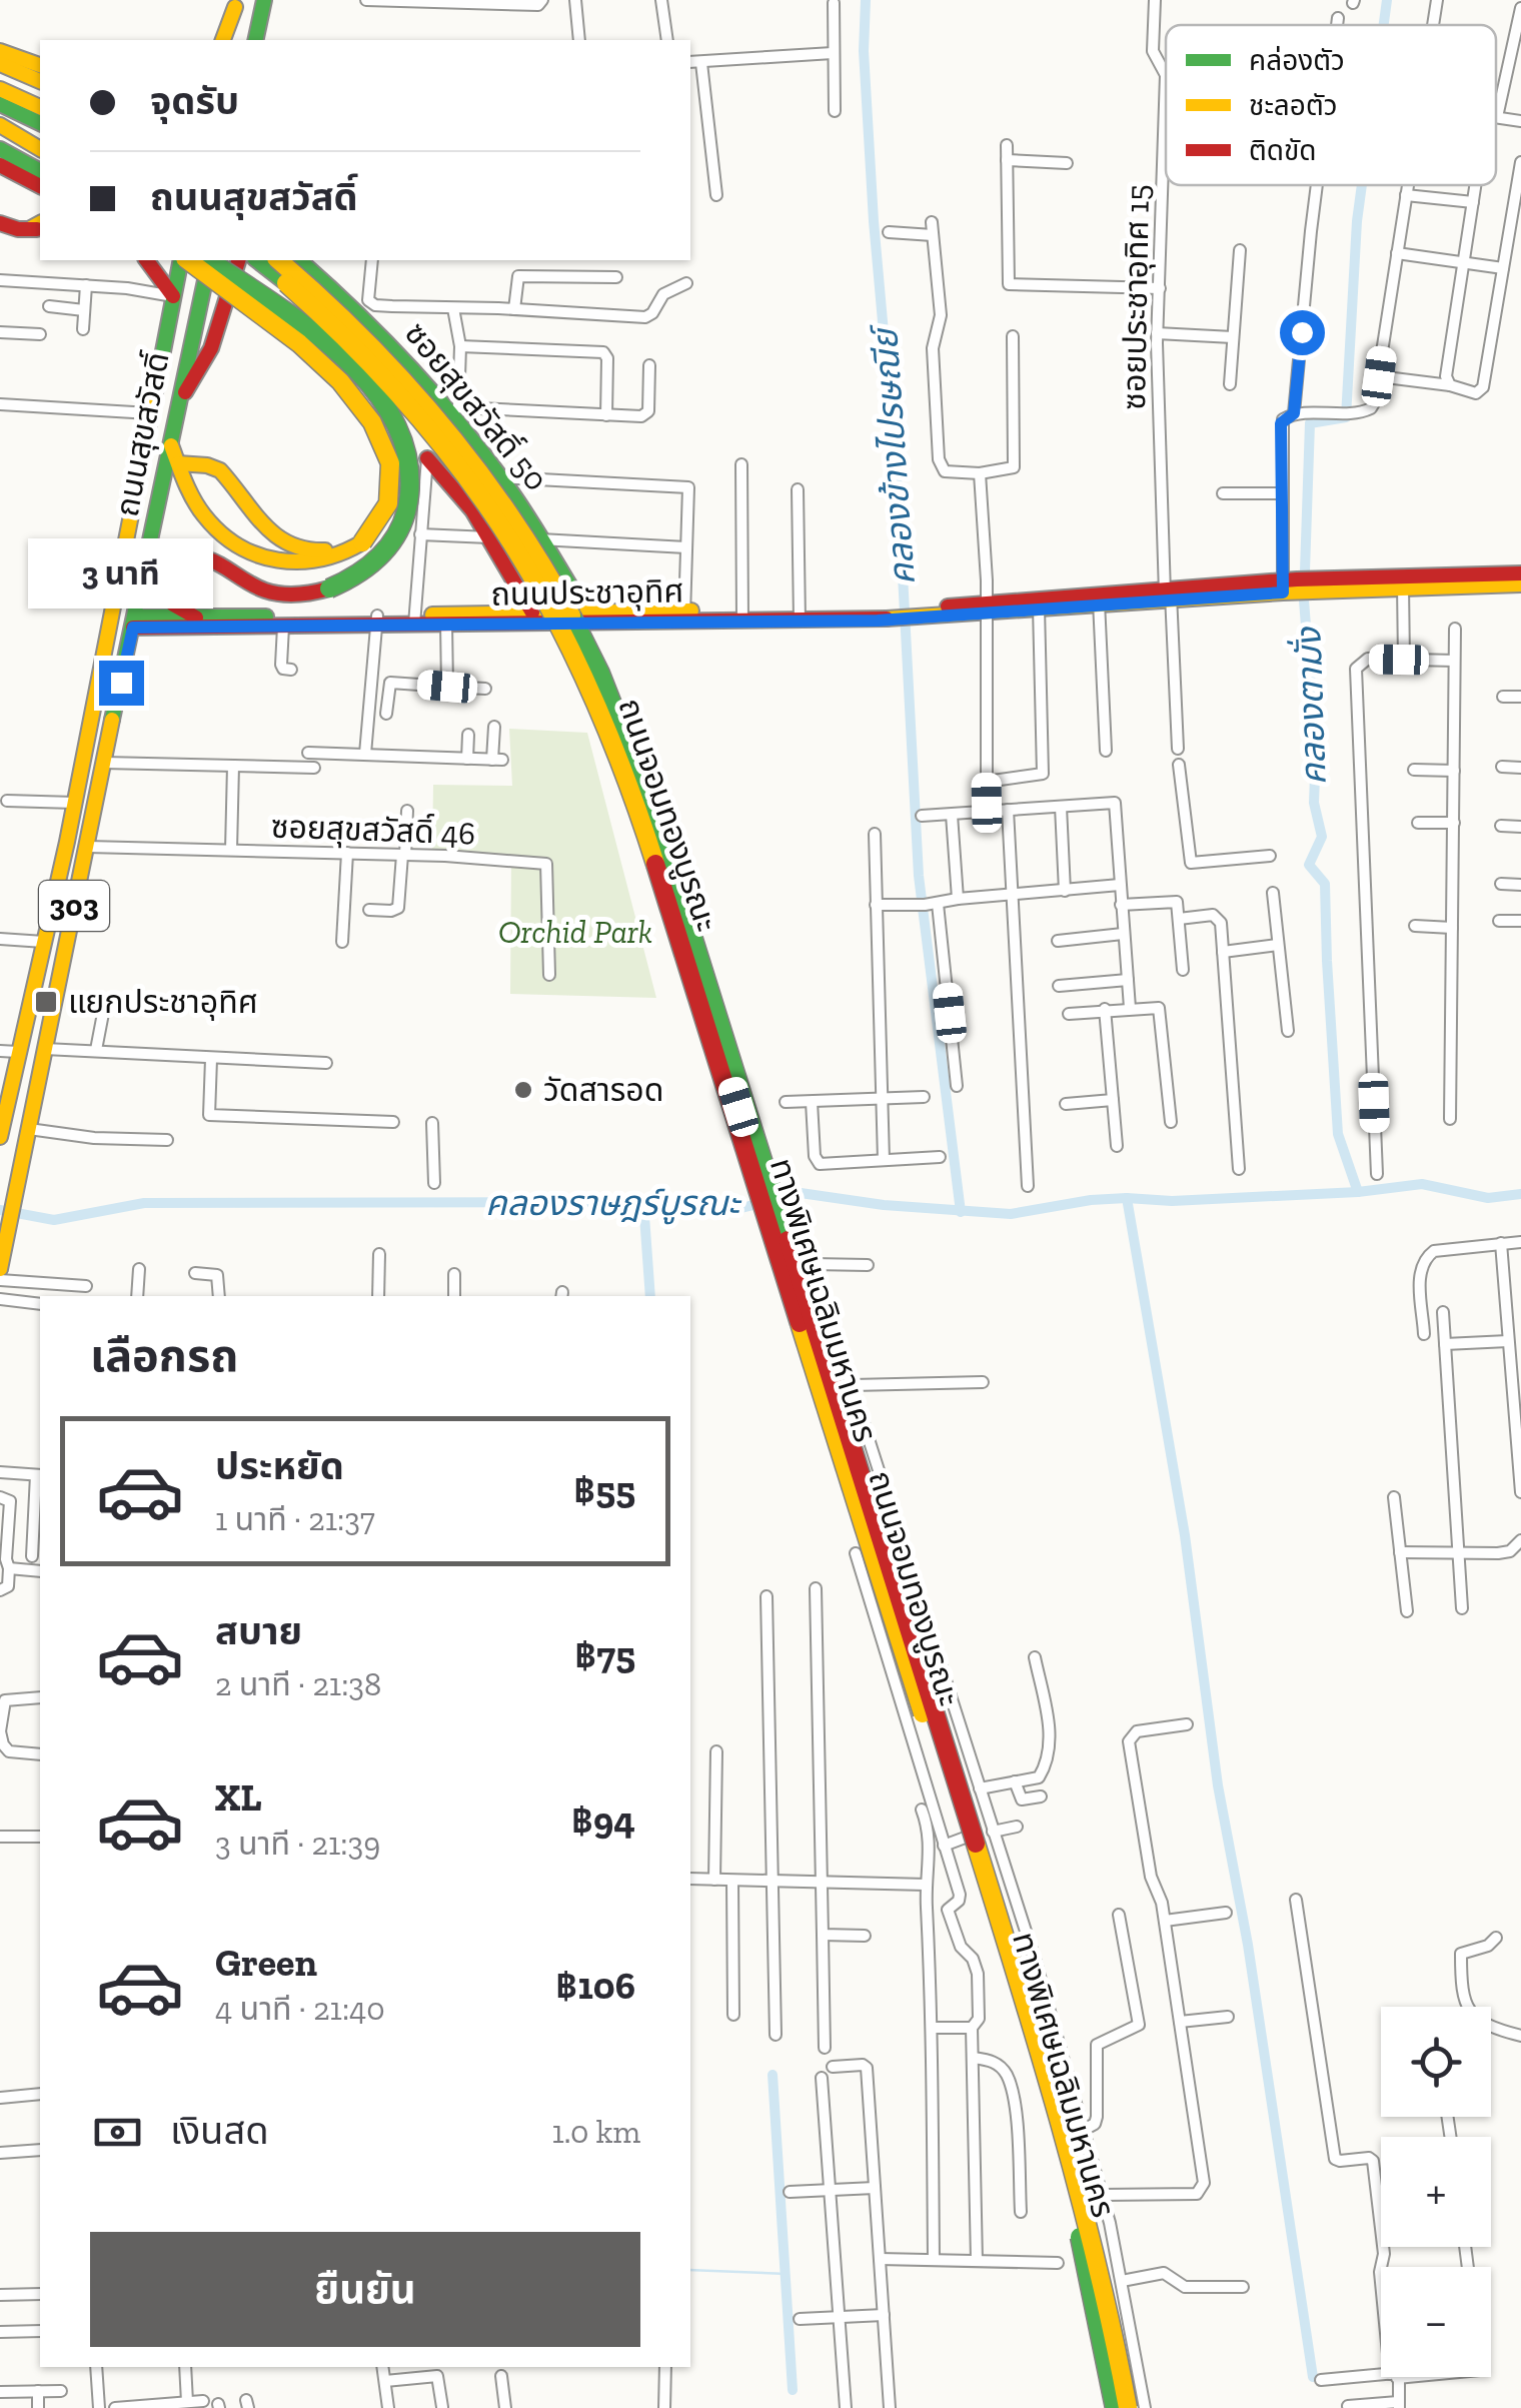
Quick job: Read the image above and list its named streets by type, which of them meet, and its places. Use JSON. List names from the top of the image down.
{
  "streets": {
    "main road": [
      "ซอยสุขสวัสดิ์ 50",
      "ถนนสุขสวัสดิ์",
      "ถนนประชาอุทิศ",
      "303",
      "ทางพิเศษเฉลิมมหานคร"
    ],
    "street": ["ซอยประชาอุทิศ 15", "ถนนจอมทองบูรณะ", "ซอยสุขสวัสดิ์ 46"]
  },
  "crossings": [
    ["ซอยประชาอุทิศ 15", "ถนนประชาอุทิศ"],
    ["ซอยสุขสวัสดิ์ 50", "ถนนประชาอุทิศ"],
    ["ถนนสุขสวัสดิ์", "ถนนประชาอุทิศ"],
    ["ถนนสุขสวัสดิ์", "ซอยสุขสวัสดิ์ 46"],
    ["ถนนประชาอุทิศ", "ถนนจอมทองบูรณะ"],
    ["ถนนจอมทองบูรณะ", "ทางพิเศษเฉลิมมหานคร"]
  ],
  "water": ["คลองข้างไปรษณีย์", "คลองตามั่ง", "คลองราษฎร์บูรณะ"],
  "parks": ["Orchid Park"],
  "places": {
    "transit": ["แยกประชาอุทิศ"],
    "other": ["วัดสารอด"]
  },
  "legend": ["คล่องตัว", "ชะลอตัว", "ติดขัด"],
  "page": {
    "banner": ["จุดรับ", "ถนนสุขสวัสดิ์"],
    "bubble": "3 นาที",
    "heading": "เลือกรถ",
    "list": [
      {
        "name": "ประหยัด",
        "note": "1 นาที · 21:37",
        "value": "฿55"
      },
      {
        "name": "สบาย",
        "note": "2 นาที · 21:38",
        "value": "฿75"
      },
      {
        "name": "XL",
        "note": "3 นาที · 21:39",
        "value": "฿94"
      },
      {
        "name": "Green",
        "note": "4 นาที · 21:40",
        "value": "฿106"
      }
    ],
    "map_buttons": ["+", "−"],
    "pay": ["เงินสด", "1.0 km"],
    "buttons": "ยืนยัน"
  }
}
